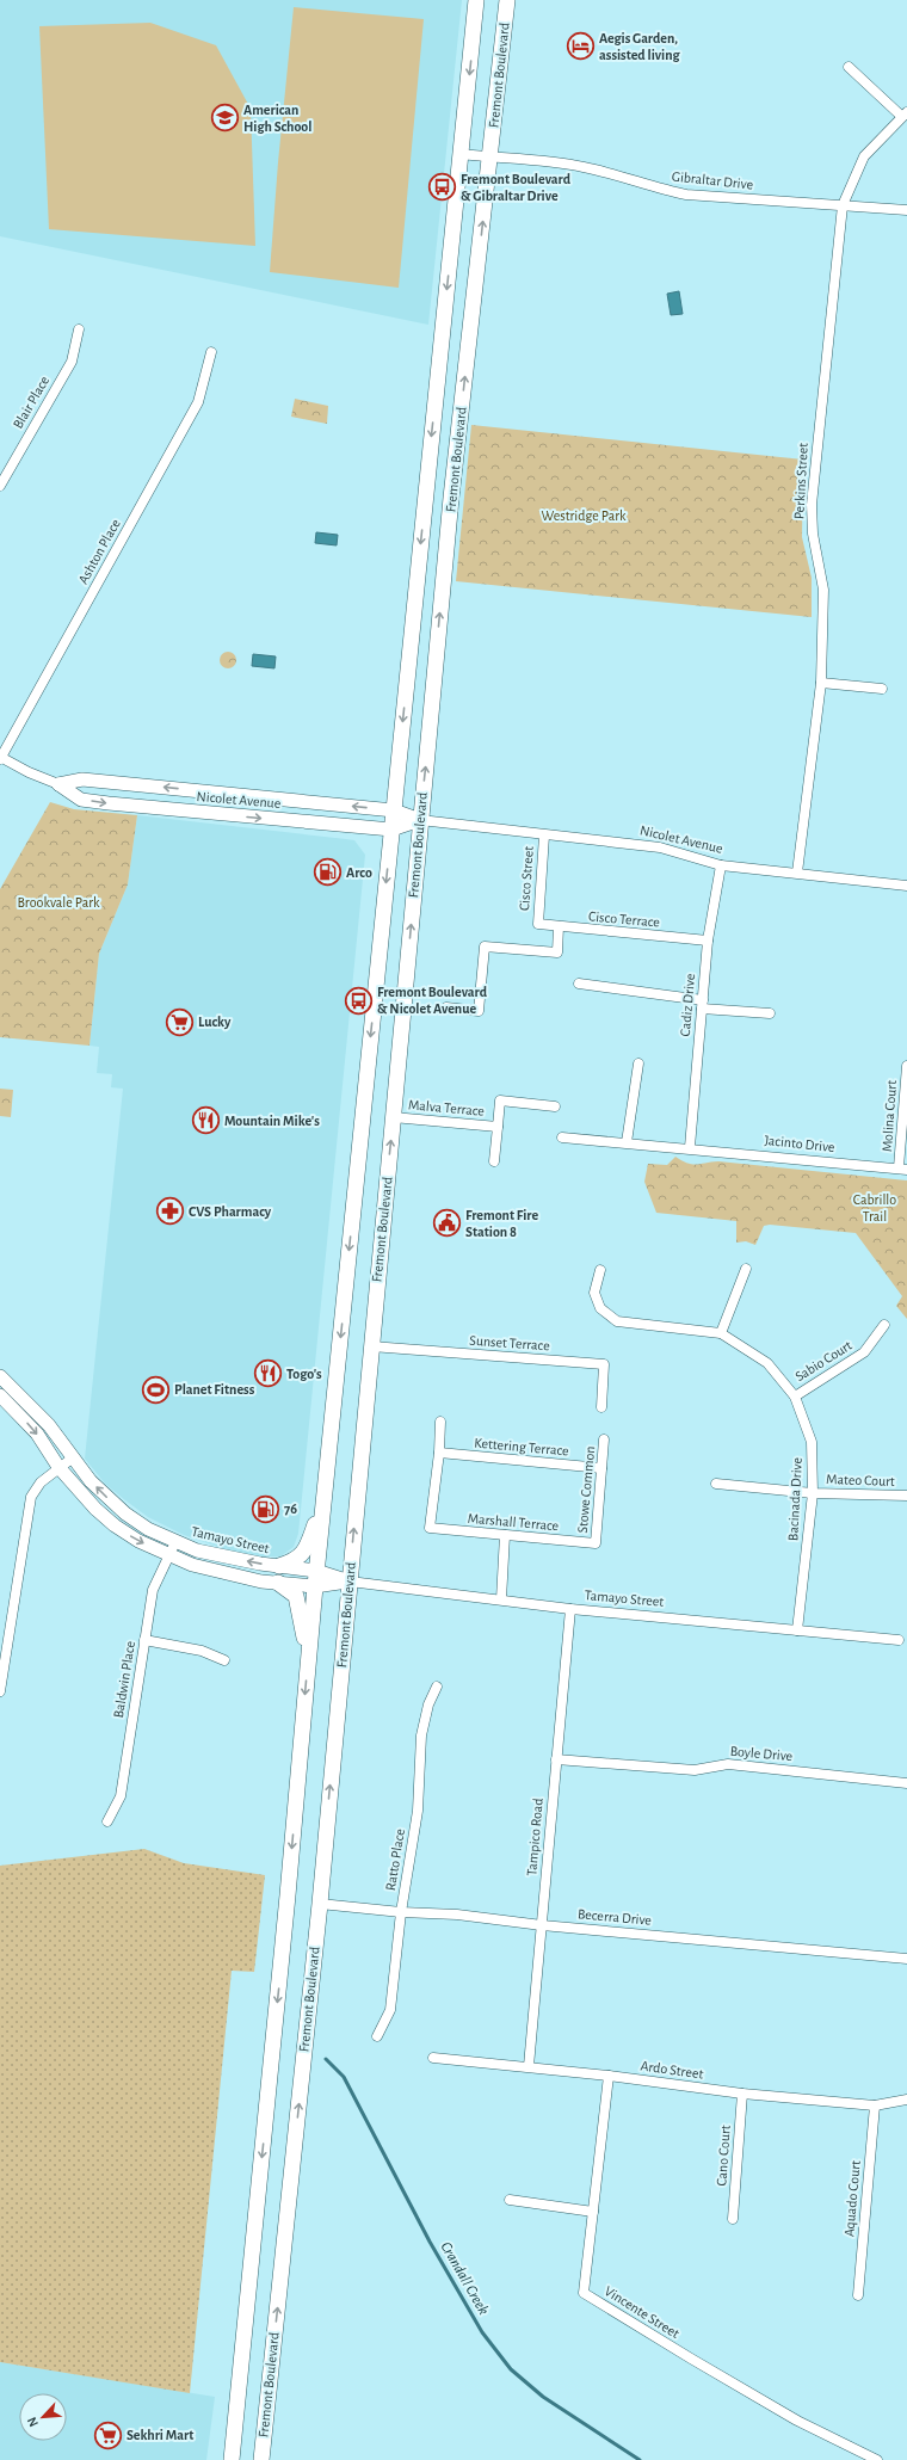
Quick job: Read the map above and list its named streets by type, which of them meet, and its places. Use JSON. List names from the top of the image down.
{
  "streets": {
    "main road": ["Fremont Boulevard"],
    "street": [
      "Gibraltar Drive",
      "Blair Place",
      "Perkins Street",
      "Ashton Place",
      "Nicolet Avenue",
      "Cisco Street",
      "Cisco Terrace",
      "Cadiz Drive",
      "Malva Terrace",
      "Molina Court",
      "Jacinto Drive",
      "Sunset Terrace",
      "Sabio Court",
      "Kettering Terrace",
      "Mateo Court",
      "Stowe Common",
      "Bacinada Drive",
      "Marshall Terrace",
      "Tamayo Street",
      "Baldwin Place",
      "Boyle Drive",
      "Tampico Road",
      "Ratto Place",
      "Becerra Drive",
      "Ardo Street",
      "Cano Court",
      "Aquado Court",
      "Vincente Street"
    ]
  },
  "crossings": [
    ["Fremont Boulevard", "Gibraltar Drive"],
    ["Fremont Boulevard", "Nicolet Avenue"],
    ["Fremont Boulevard", "Malva Terrace"],
    ["Fremont Boulevard", "Sunset Terrace"],
    ["Fremont Boulevard", "Tamayo Street"],
    ["Fremont Boulevard", "Becerra Drive"],
    ["Gibraltar Drive", "Perkins Street"],
    ["Perkins Street", "Nicolet Avenue"],
    ["Ashton Place", "Nicolet Avenue"],
    ["Nicolet Avenue", "Cisco Street"],
    ["Nicolet Avenue", "Cadiz Drive"],
    ["Cisco Street", "Cisco Terrace"],
    ["Cisco Terrace", "Cadiz Drive"],
    ["Cadiz Drive", "Jacinto Drive"],
    ["Molina Court", "Jacinto Drive"],
    ["Sabio Court", "Bacinada Drive"],
    ["Kettering Terrace", "Stowe Common"],
    ["Kettering Terrace", "Marshall Terrace"],
    ["Mateo Court", "Bacinada Drive"],
    ["Stowe Common", "Marshall Terrace"],
    ["Bacinada Drive", "Tamayo Street"],
    ["Tamayo Street", "Baldwin Place"],
    ["Tamayo Street", "Tampico Road"],
    ["Boyle Drive", "Tampico Road"],
    ["Tampico Road", "Becerra Drive"],
    ["Tampico Road", "Ardo Street"],
    ["Ratto Place", "Becerra Drive"],
    ["Ardo Street", "Cano Court"],
    ["Ardo Street", "Aquado Court"],
    ["Ardo Street", "Vincente Street"]
  ],
  "water": ["Crandall Creek"],
  "parks": ["Westridge Park", "Brookvale Park", "Cabrillo Trail"],
  "places": {
    "hotel": ["Aegis Garden, assisted living"],
    "school or university": ["American High School"],
    "bus stop": ["Fremont Boulevard & Gibraltar Drive", "Fremont Boulevard & Nicolet Avenue"],
    "fuel station": ["Arco", "76"],
    "supermarket": ["Lucky", "Sekhri Mart"],
    "restaurant": ["Mountain Mike's", "Togo's"],
    "pharmacy": ["CVS Pharmacy"],
    "public building": ["Fremont Fire Station 8"],
    "sports": ["Planet Fitness"]
  },
  "north": "bottom left"
}
